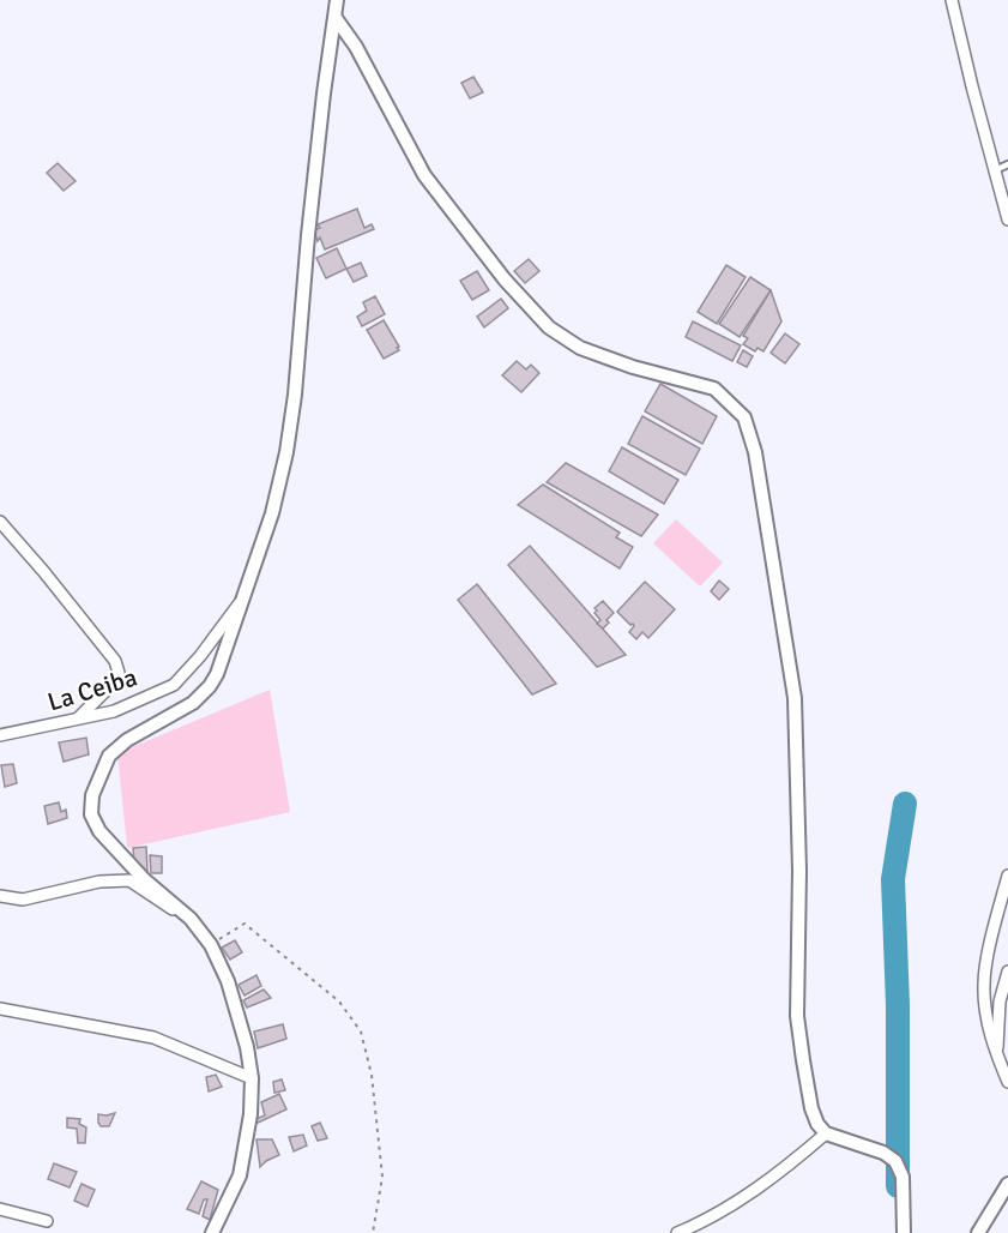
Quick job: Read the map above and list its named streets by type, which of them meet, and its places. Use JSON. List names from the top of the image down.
{
  "streets": {
    "street": ["La Ceiba"]
  }
}
